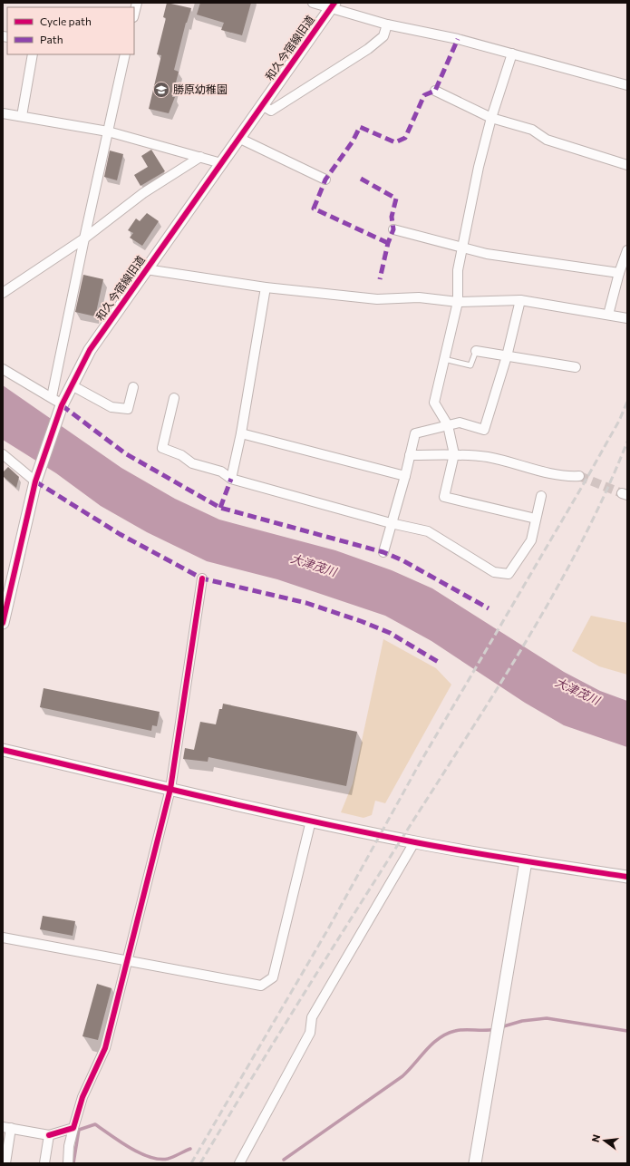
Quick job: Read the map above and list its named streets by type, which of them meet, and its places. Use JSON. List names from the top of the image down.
{
  "streets": {
    "street": ["和久今宿線旧道"]
  },
  "water": ["大津茂川"],
  "places": {
    "school or university": ["勝原幼稚園"]
  },
  "legend": ["Cycle path", "Path"],
  "north": "left"
}
